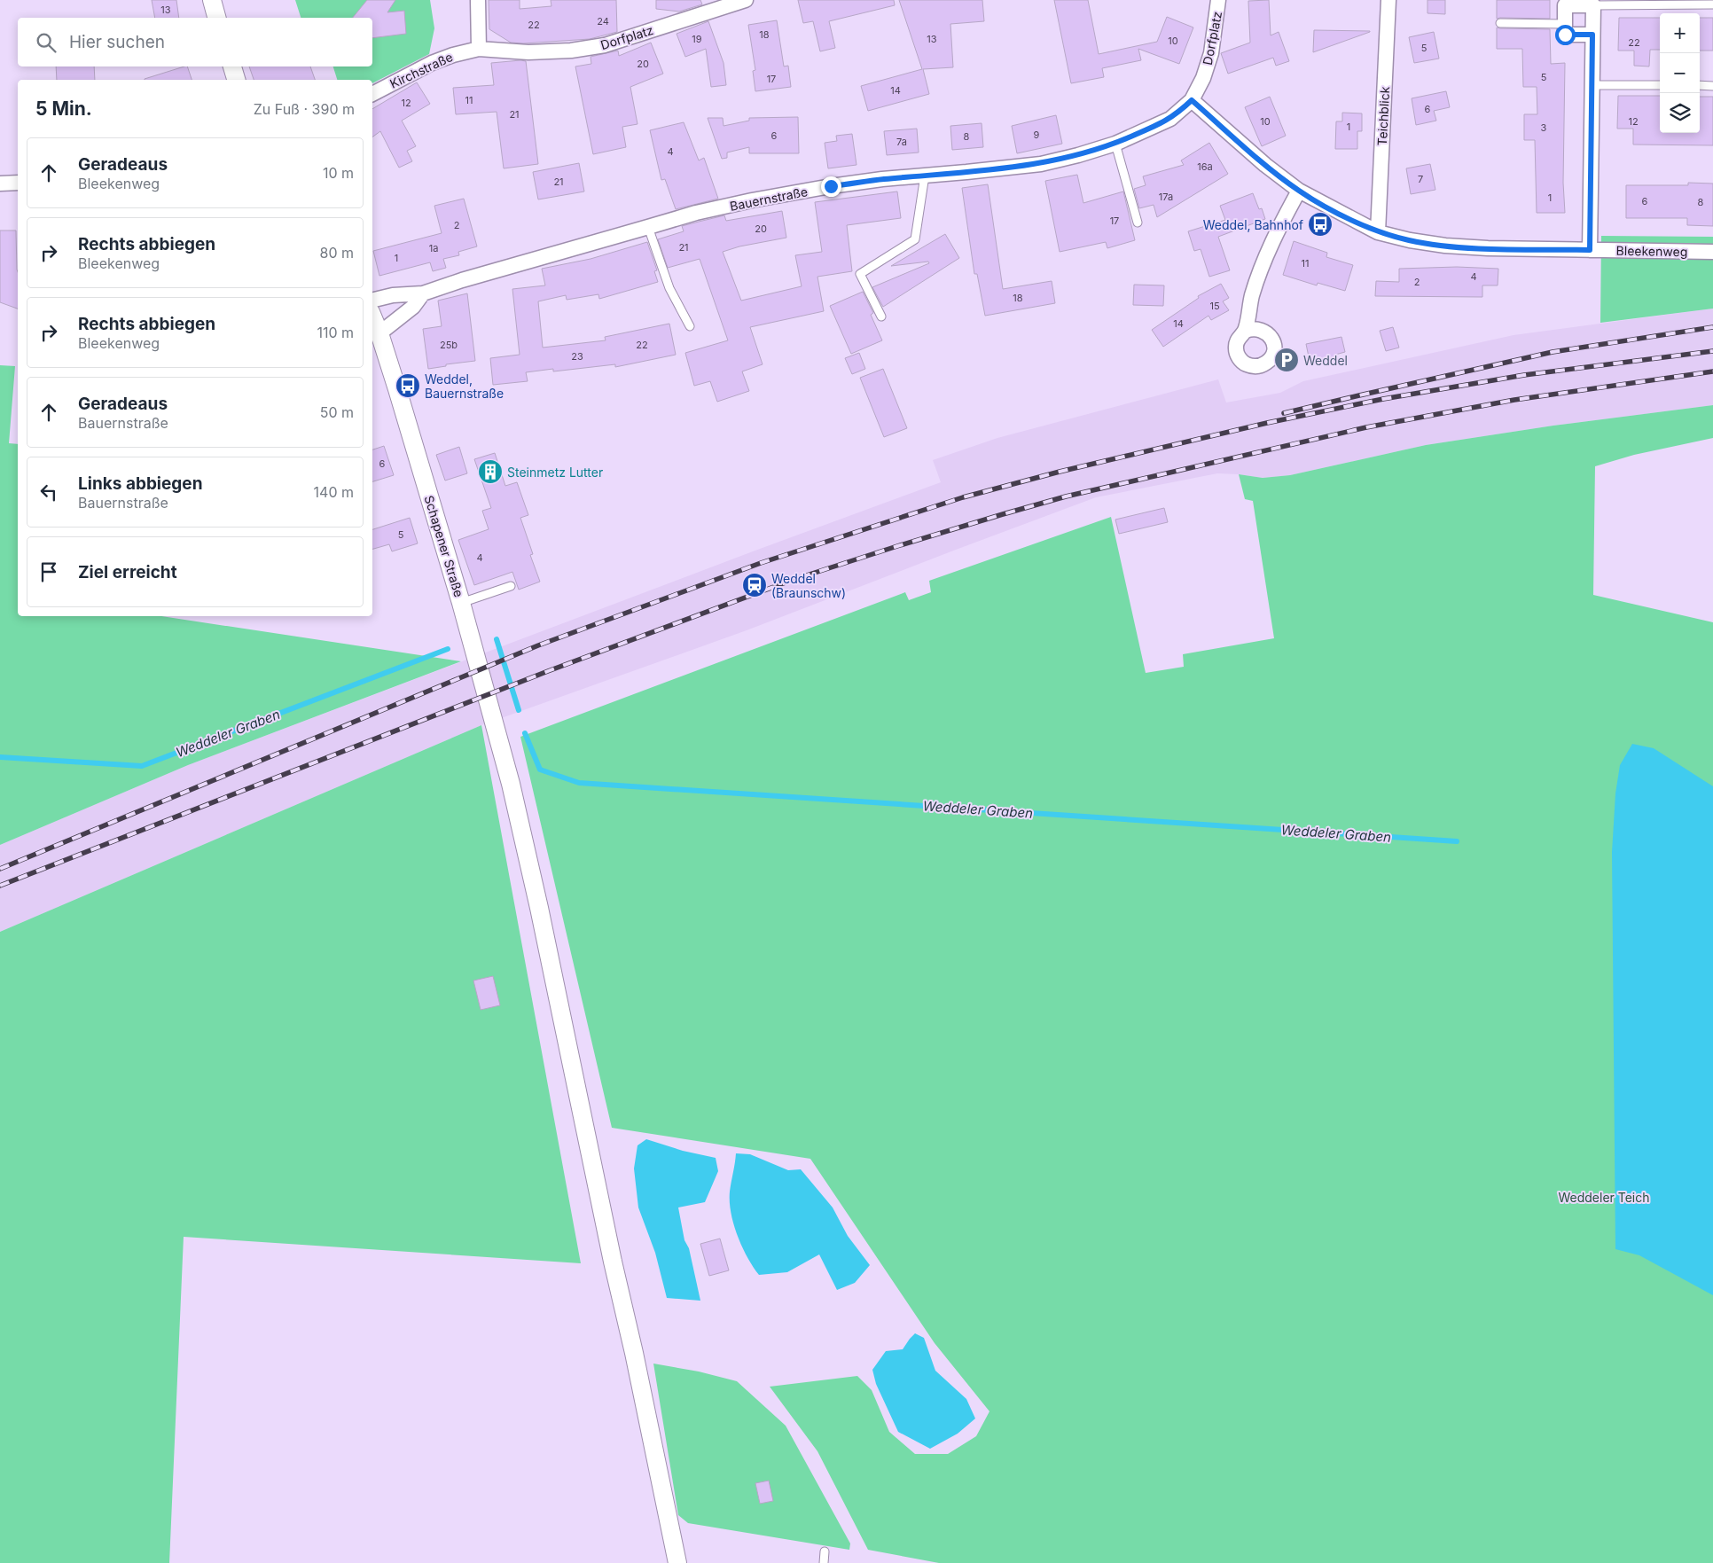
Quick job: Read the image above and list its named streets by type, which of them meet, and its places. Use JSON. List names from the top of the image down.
{
  "streets": {
    "street": [
      "Dorfplatz",
      "Kirchstraße",
      "Teichblick",
      "Bauernstraße",
      "Bleekenweg",
      "Schapener Straße"
    ]
  },
  "crossings": [
    ["Dorfplatz", "Kirchstraße"],
    ["Dorfplatz", "Bauernstraße"],
    ["Teichblick", "Bleekenweg"]
  ],
  "water": ["Weddeler Graben"],
  "parks": ["Weddeler Teich"],
  "places": {
    "bus stop": ["Weddel, Bahnhof", "Weddel, Bauernstraße"],
    "parking": ["Weddel"],
    "building": ["Steinmetz Lutter"],
    "station": ["Weddel (Braunschw)"]
  },
  "house_numbers": [
    "13",
    "24",
    "22",
    "18",
    "19",
    "13",
    "10",
    "22",
    "5",
    "20",
    "5",
    "17",
    "14",
    "11",
    "12",
    "6",
    "21",
    "10",
    "12",
    "1",
    "3",
    "9",
    "6",
    "8",
    "7a",
    "4",
    "16a",
    "7",
    "21",
    "17a",
    "1",
    "6",
    "8",
    "17",
    "2",
    "20",
    "21",
    "1a",
    "1",
    "11",
    "4",
    "2",
    "18",
    "15",
    "14",
    "25b",
    "22",
    "23",
    "6",
    "5",
    "4"
  ],
  "page": {
    "map_buttons": ["+", "−"],
    "search": "Hier suchen",
    "heading": ["5 Min.", "Zu Fuß · 390 m"],
    "list": [
      ["Geradeaus", "Bleekenweg", "10 m"],
      ["Rechts abbiegen", "Bleekenweg", "80 m"],
      ["Rechts abbiegen", "Bleekenweg", "110 m"],
      ["Geradeaus", "Bauernstraße", "50 m"],
      ["Links abbiegen", "Bauernstraße", "140 m"],
      "Ziel erreicht"
    ]
  }
}
